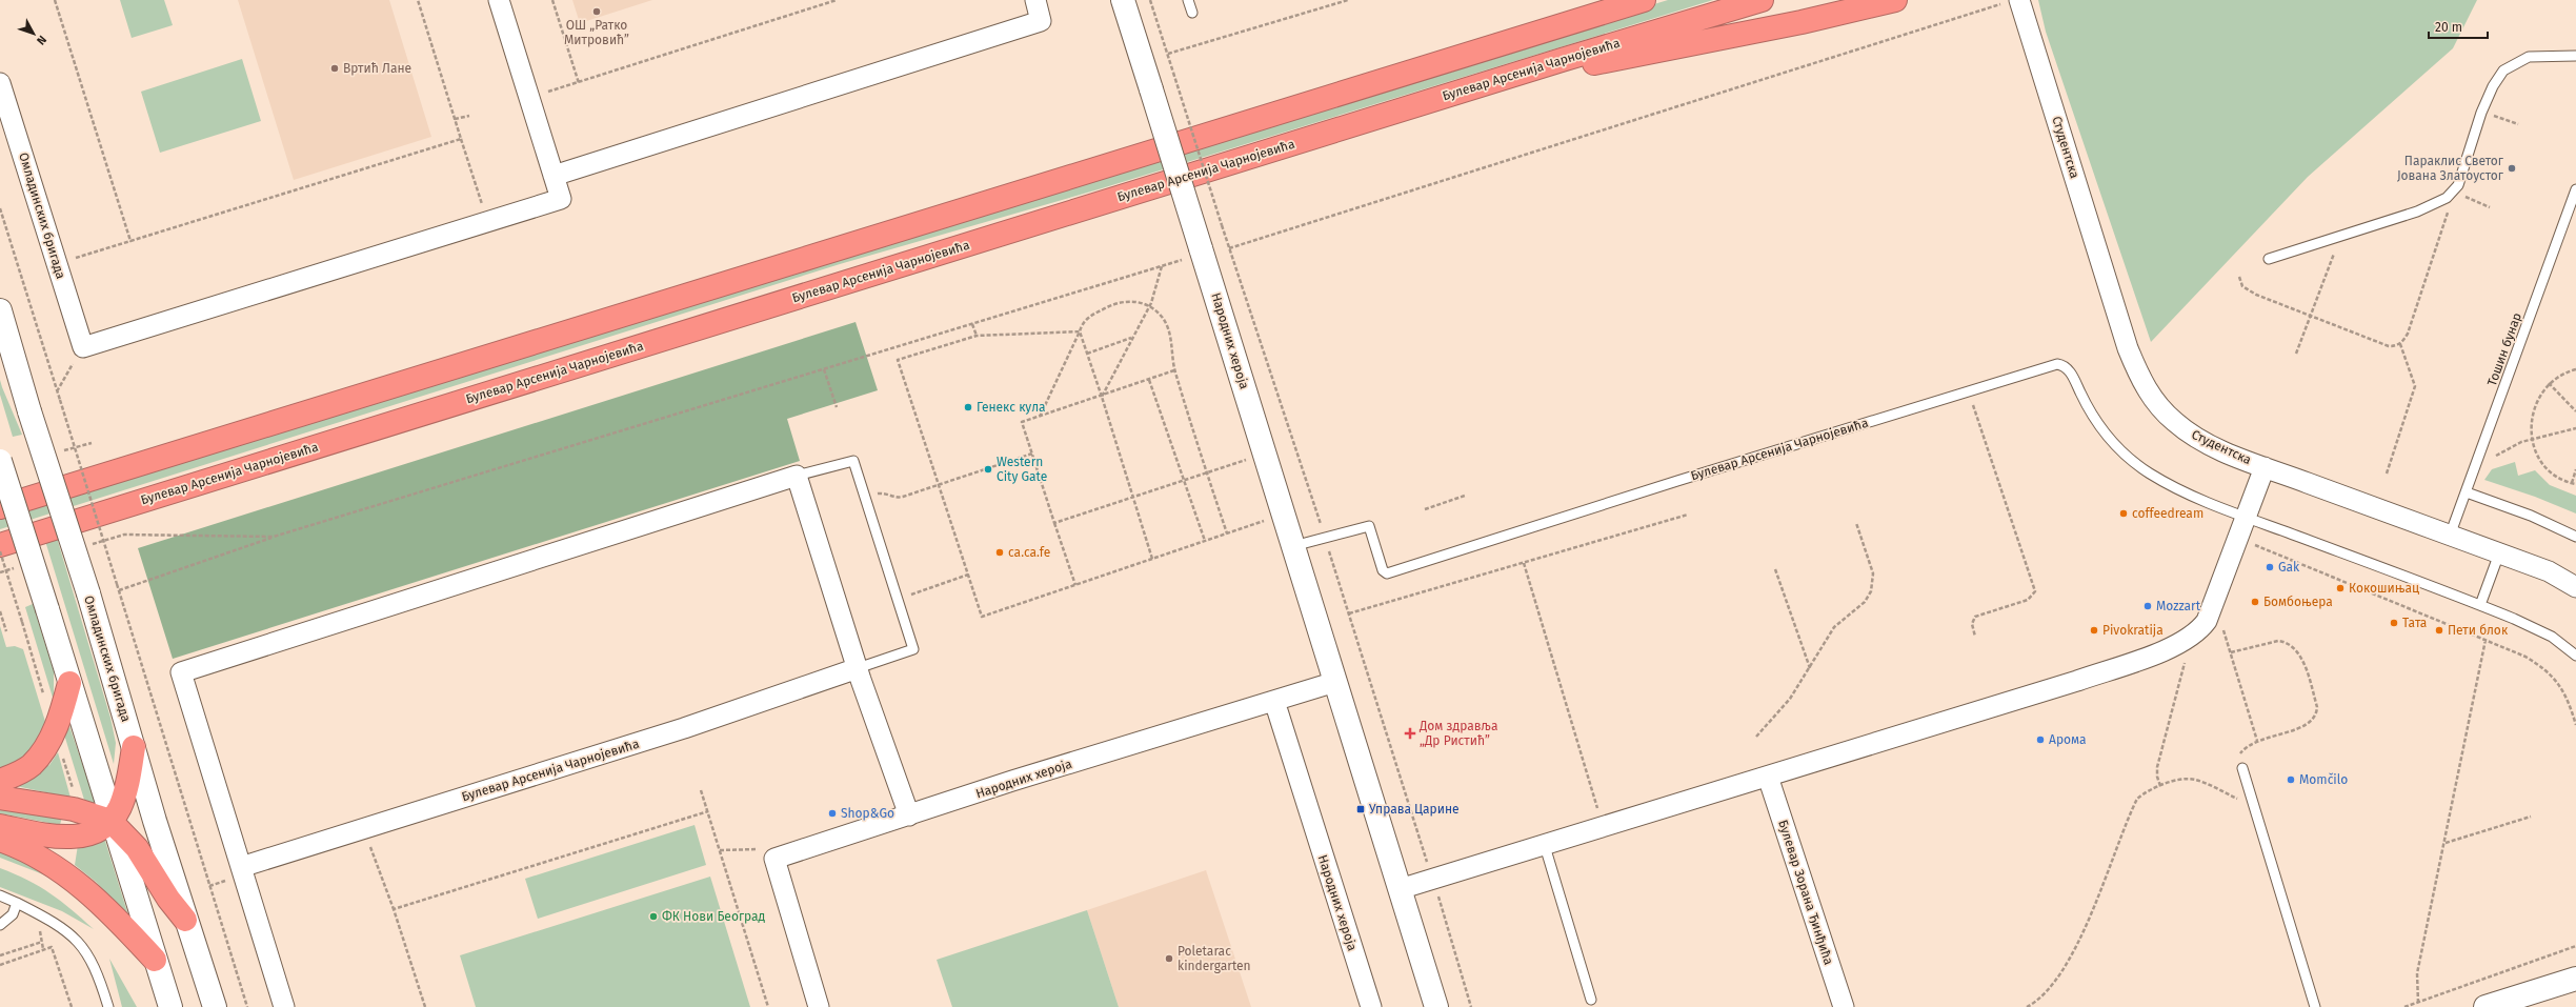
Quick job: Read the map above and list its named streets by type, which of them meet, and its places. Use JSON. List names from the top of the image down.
{
  "streets": {
    "highway": ["Булевар Арсенија Чарнојевића"],
    "main road": ["Омладинских бригада", "Народних хероја"],
    "street": ["Студентска", "Булевар Зорана Ђинђића"],
    "lane": ["Тошин бунар"]
  },
  "crossings": [
    ["Булевар Арсенија Чарнојевића", "Народних хероја"],
    ["Студентска", "Тошин бунар"]
  ],
  "places": {
    "other": [
      "ОШ „Ратко Митровић”",
      "Вртић Лане",
      "Параклис Светог Јована Златоустог",
      "Генекс кула",
      "Western City Gate",
      "coffeedream",
      "ca.ca.fe",
      "Gak",
      "Кокошињац",
      "Бомбоњера",
      "Mozzart",
      "Тата",
      "Pivokratija",
      "Пети блок",
      "Арома",
      "Momčilo",
      "Shop&Go",
      "ФК Нови Београд",
      "Poletarac kindergarten"
    ],
    "health": ["Дом здравља „Др Ристић”"],
    "transit": ["Управа Царине"]
  },
  "scale_bar": "20 m",
  "north": "bottom right"
}
